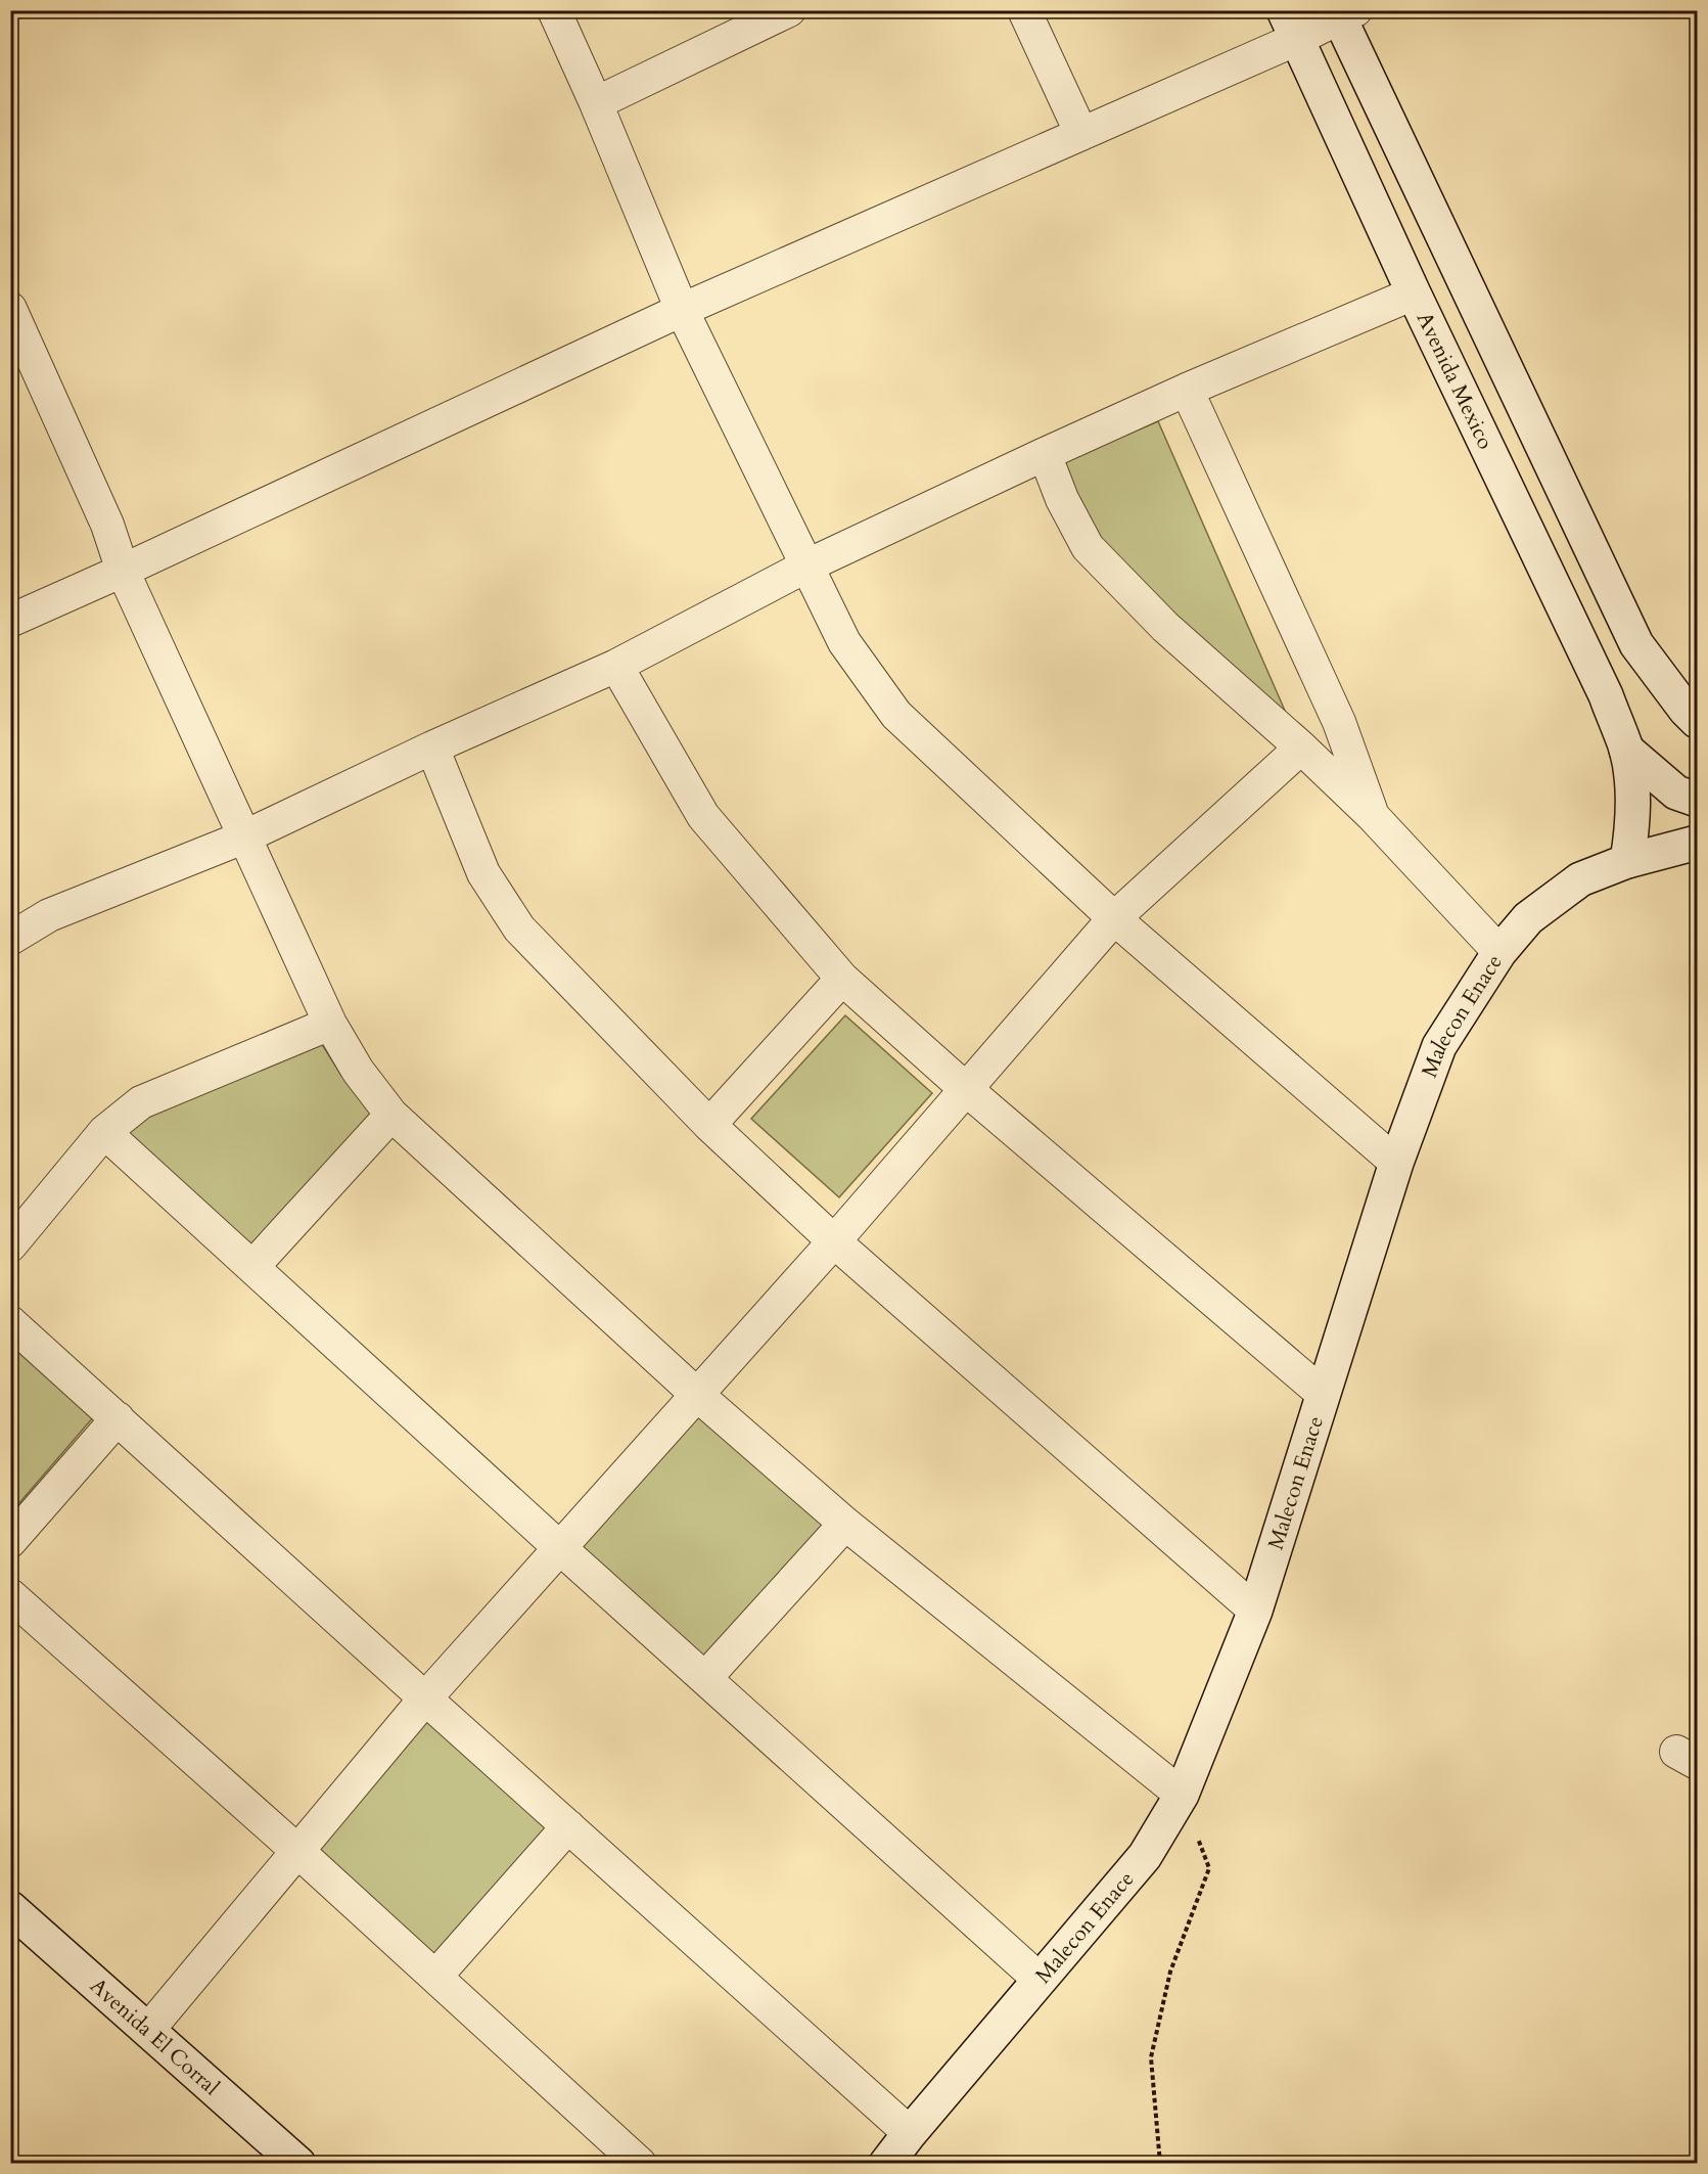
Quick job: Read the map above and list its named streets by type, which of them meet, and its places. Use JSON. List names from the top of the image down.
{
  "streets": {
    "street": ["Avenida Mexico", "Malecon Enace", "Avenida El Corral"]
  },
  "crossings": [
    ["Avenida Mexico", "Malecon Enace"]
  ]
}
